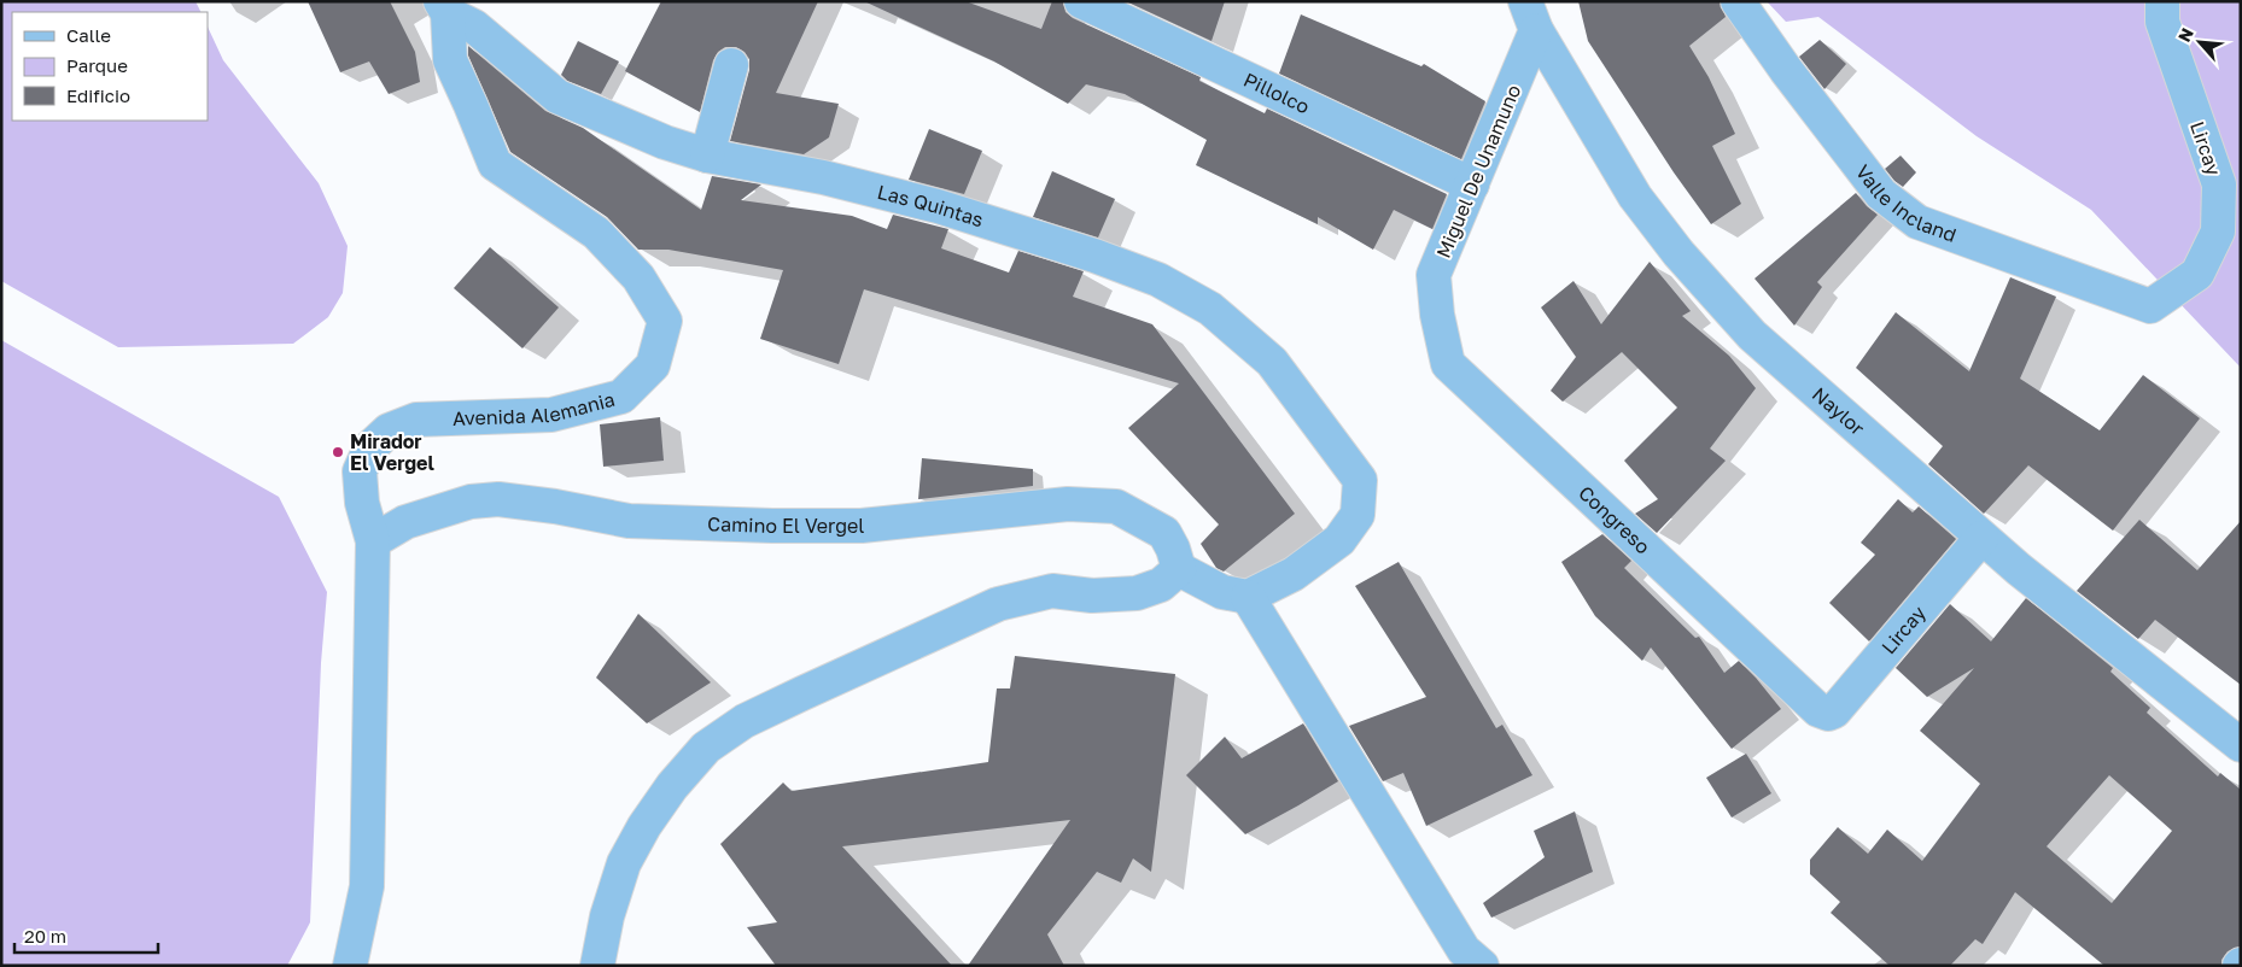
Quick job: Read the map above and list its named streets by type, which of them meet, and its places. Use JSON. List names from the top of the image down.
{
  "streets": {
    "street": [
      "Pillolco",
      "Lircay",
      "Miguel De Unamuno",
      "Valle Incland",
      "Las Quintas",
      "Avenida Alemania",
      "Naylor",
      "Congreso",
      "Camino El Vergel"
    ]
  },
  "crossings": [
    ["Pillolco", "Miguel De Unamuno"],
    ["Lircay", "Valle Incland"],
    ["Lircay", "Naylor"],
    ["Lircay", "Congreso"],
    ["Miguel De Unamuno", "Naylor"],
    ["Miguel De Unamuno", "Congreso"],
    ["Las Quintas", "Avenida Alemania"],
    ["Avenida Alemania", "Camino El Vergel"]
  ],
  "places": ["Mirador El Vergel"],
  "legend": ["Calle", "Parque", "Edificio"],
  "scale_bar": "20 m",
  "north": "top left"
}
